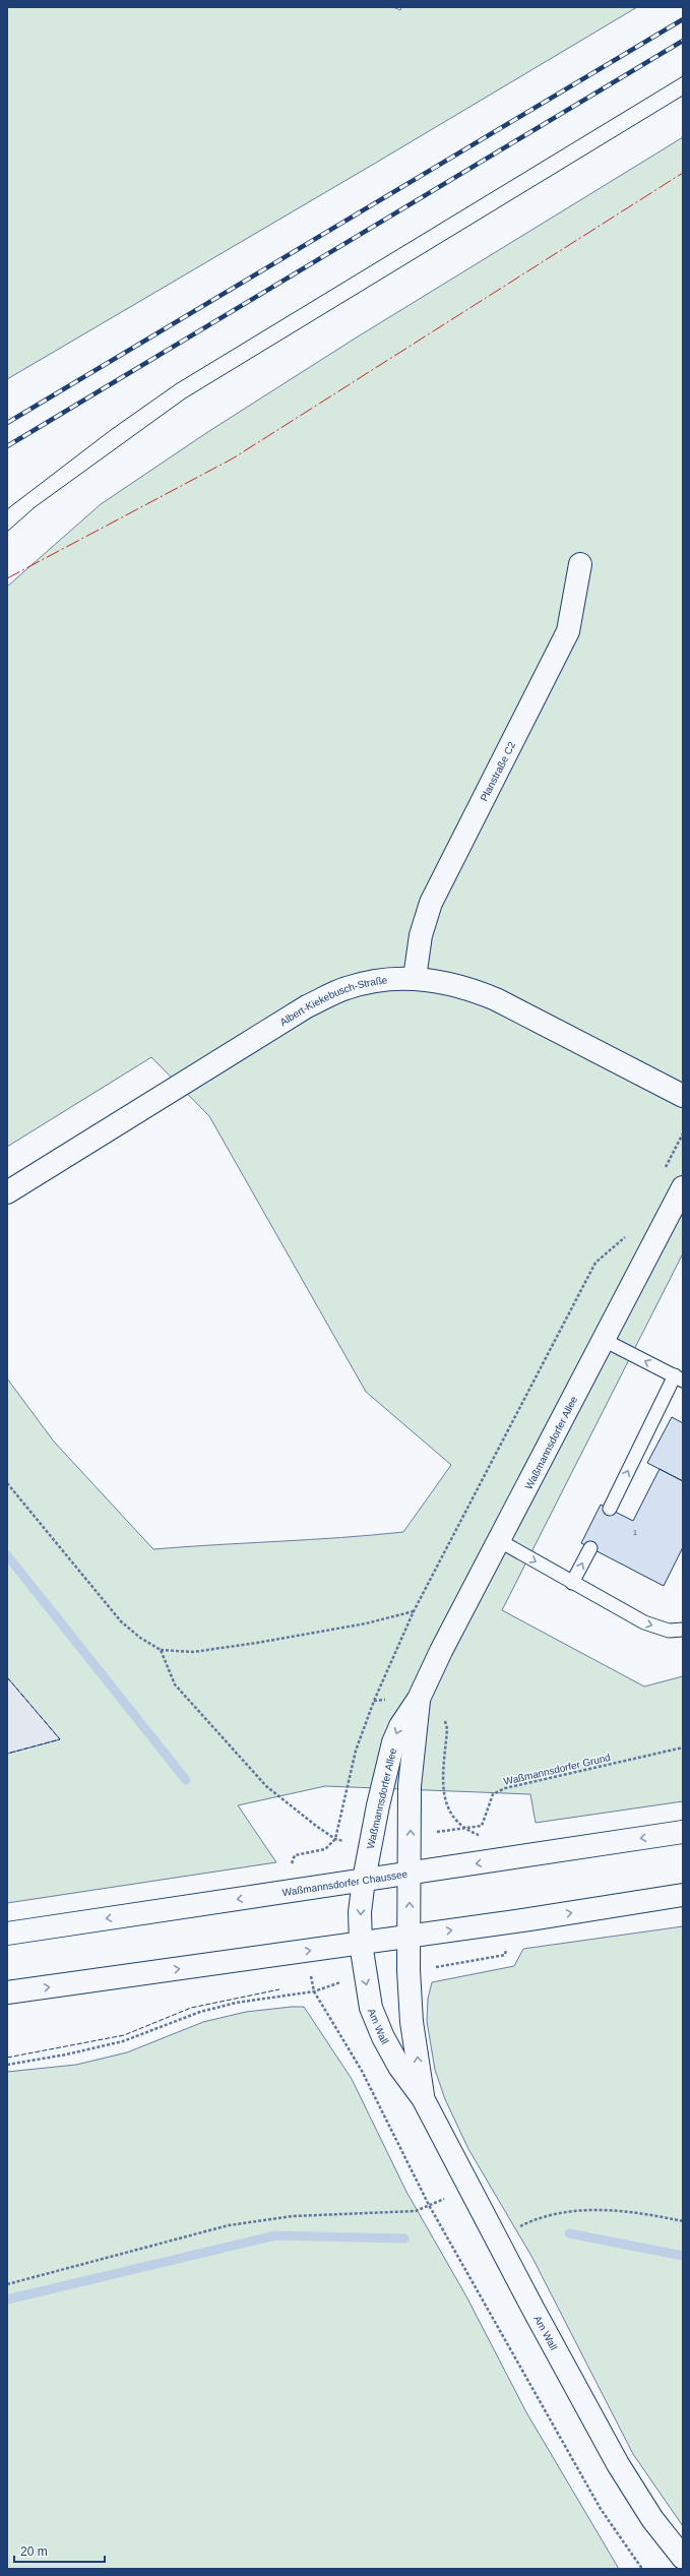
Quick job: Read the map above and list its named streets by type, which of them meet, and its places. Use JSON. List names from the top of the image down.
{
  "streets": {
    "street": [
      "Planstraße C2",
      "Albert-Kiekebusch-Straße",
      "Waßmannsdorfer Allee",
      "Waßmannsdorfer Chaussee",
      "Am Wall"
    ],
    "path": ["Waßmannsdorfer Grund"]
  },
  "crossings": [
    ["Planstraße C2", "Albert-Kiekebusch-Straße"],
    ["Waßmannsdorfer Allee", "Waßmannsdorfer Grund"],
    ["Waßmannsdorfer Allee", "Waßmannsdorfer Chaussee"],
    ["Waßmannsdorfer Allee", "Am Wall"]
  ],
  "house_numbers": ["1"],
  "scale_bar": "20 m"
}
